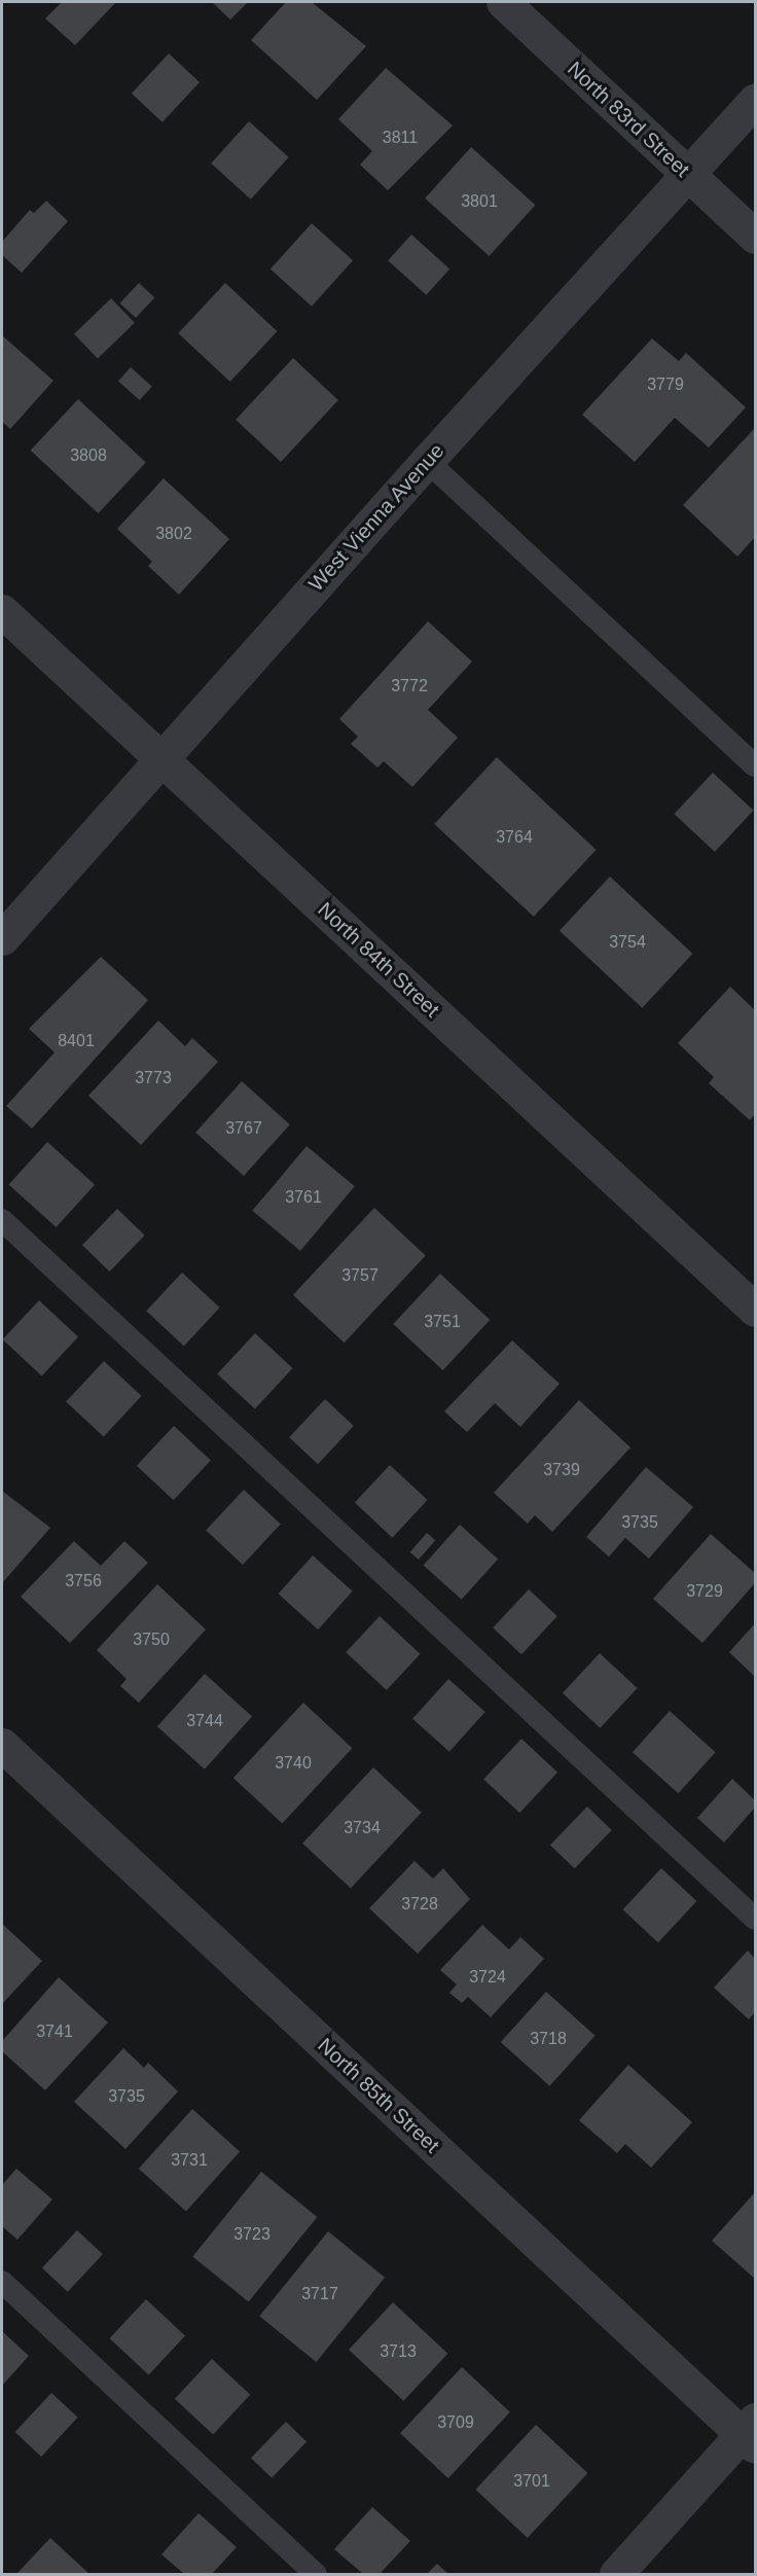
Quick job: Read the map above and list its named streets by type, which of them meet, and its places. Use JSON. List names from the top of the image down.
{
  "streets": {
    "street": [
      "North 83rd Street",
      "West Vienna Avenue",
      "North 84th Street",
      "North 85th Street"
    ]
  },
  "crossings": [
    ["North 83rd Street", "West Vienna Avenue"],
    ["West Vienna Avenue", "North 84th Street"]
  ],
  "house_numbers": [
    "3811",
    "3801",
    "3779",
    "3808",
    "3802",
    "3772",
    "3764",
    "3754",
    "8401",
    "3773",
    "3767",
    "3761",
    "3757",
    "3751",
    "3739",
    "3735",
    "3756",
    "3729",
    "3750",
    "3744",
    "3740",
    "3734",
    "3728",
    "3724",
    "3741",
    "3718",
    "3735",
    "3731",
    "3723",
    "3717",
    "3713",
    "3709",
    "3701"
  ]
}
